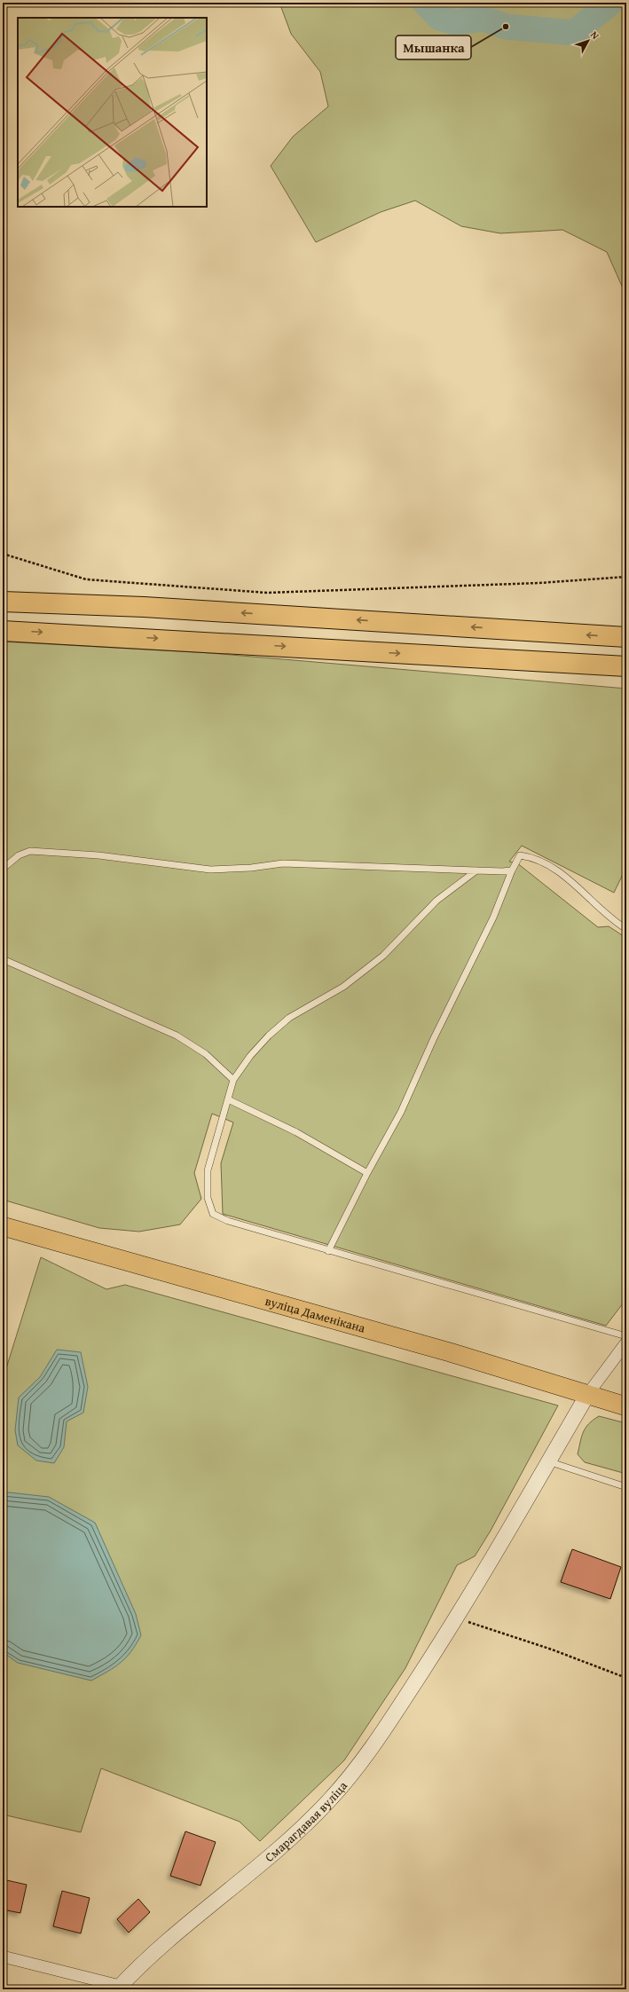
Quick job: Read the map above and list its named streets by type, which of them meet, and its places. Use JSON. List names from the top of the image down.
{
  "streets": {
    "main road": ["вуліца Даменікана"],
    "street": ["Смарагдавая вуліца"]
  },
  "crossings": [
    ["вуліца Даменікана", "Смарагдавая вуліца"]
  ],
  "places": ["Мышанка"],
  "north": "top right"
}
